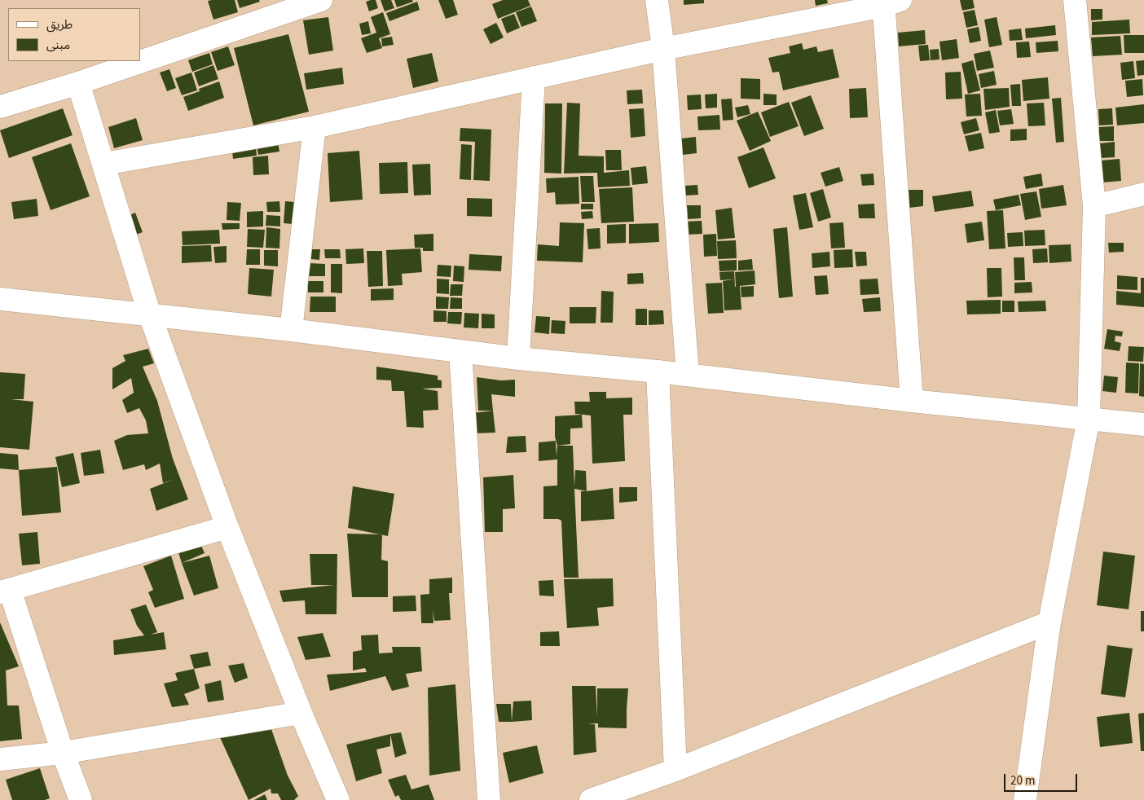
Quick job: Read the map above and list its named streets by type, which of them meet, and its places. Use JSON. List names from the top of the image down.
{
  "legend": ["طريق", "مبنى"],
  "scale_bar": "20 m"
}
